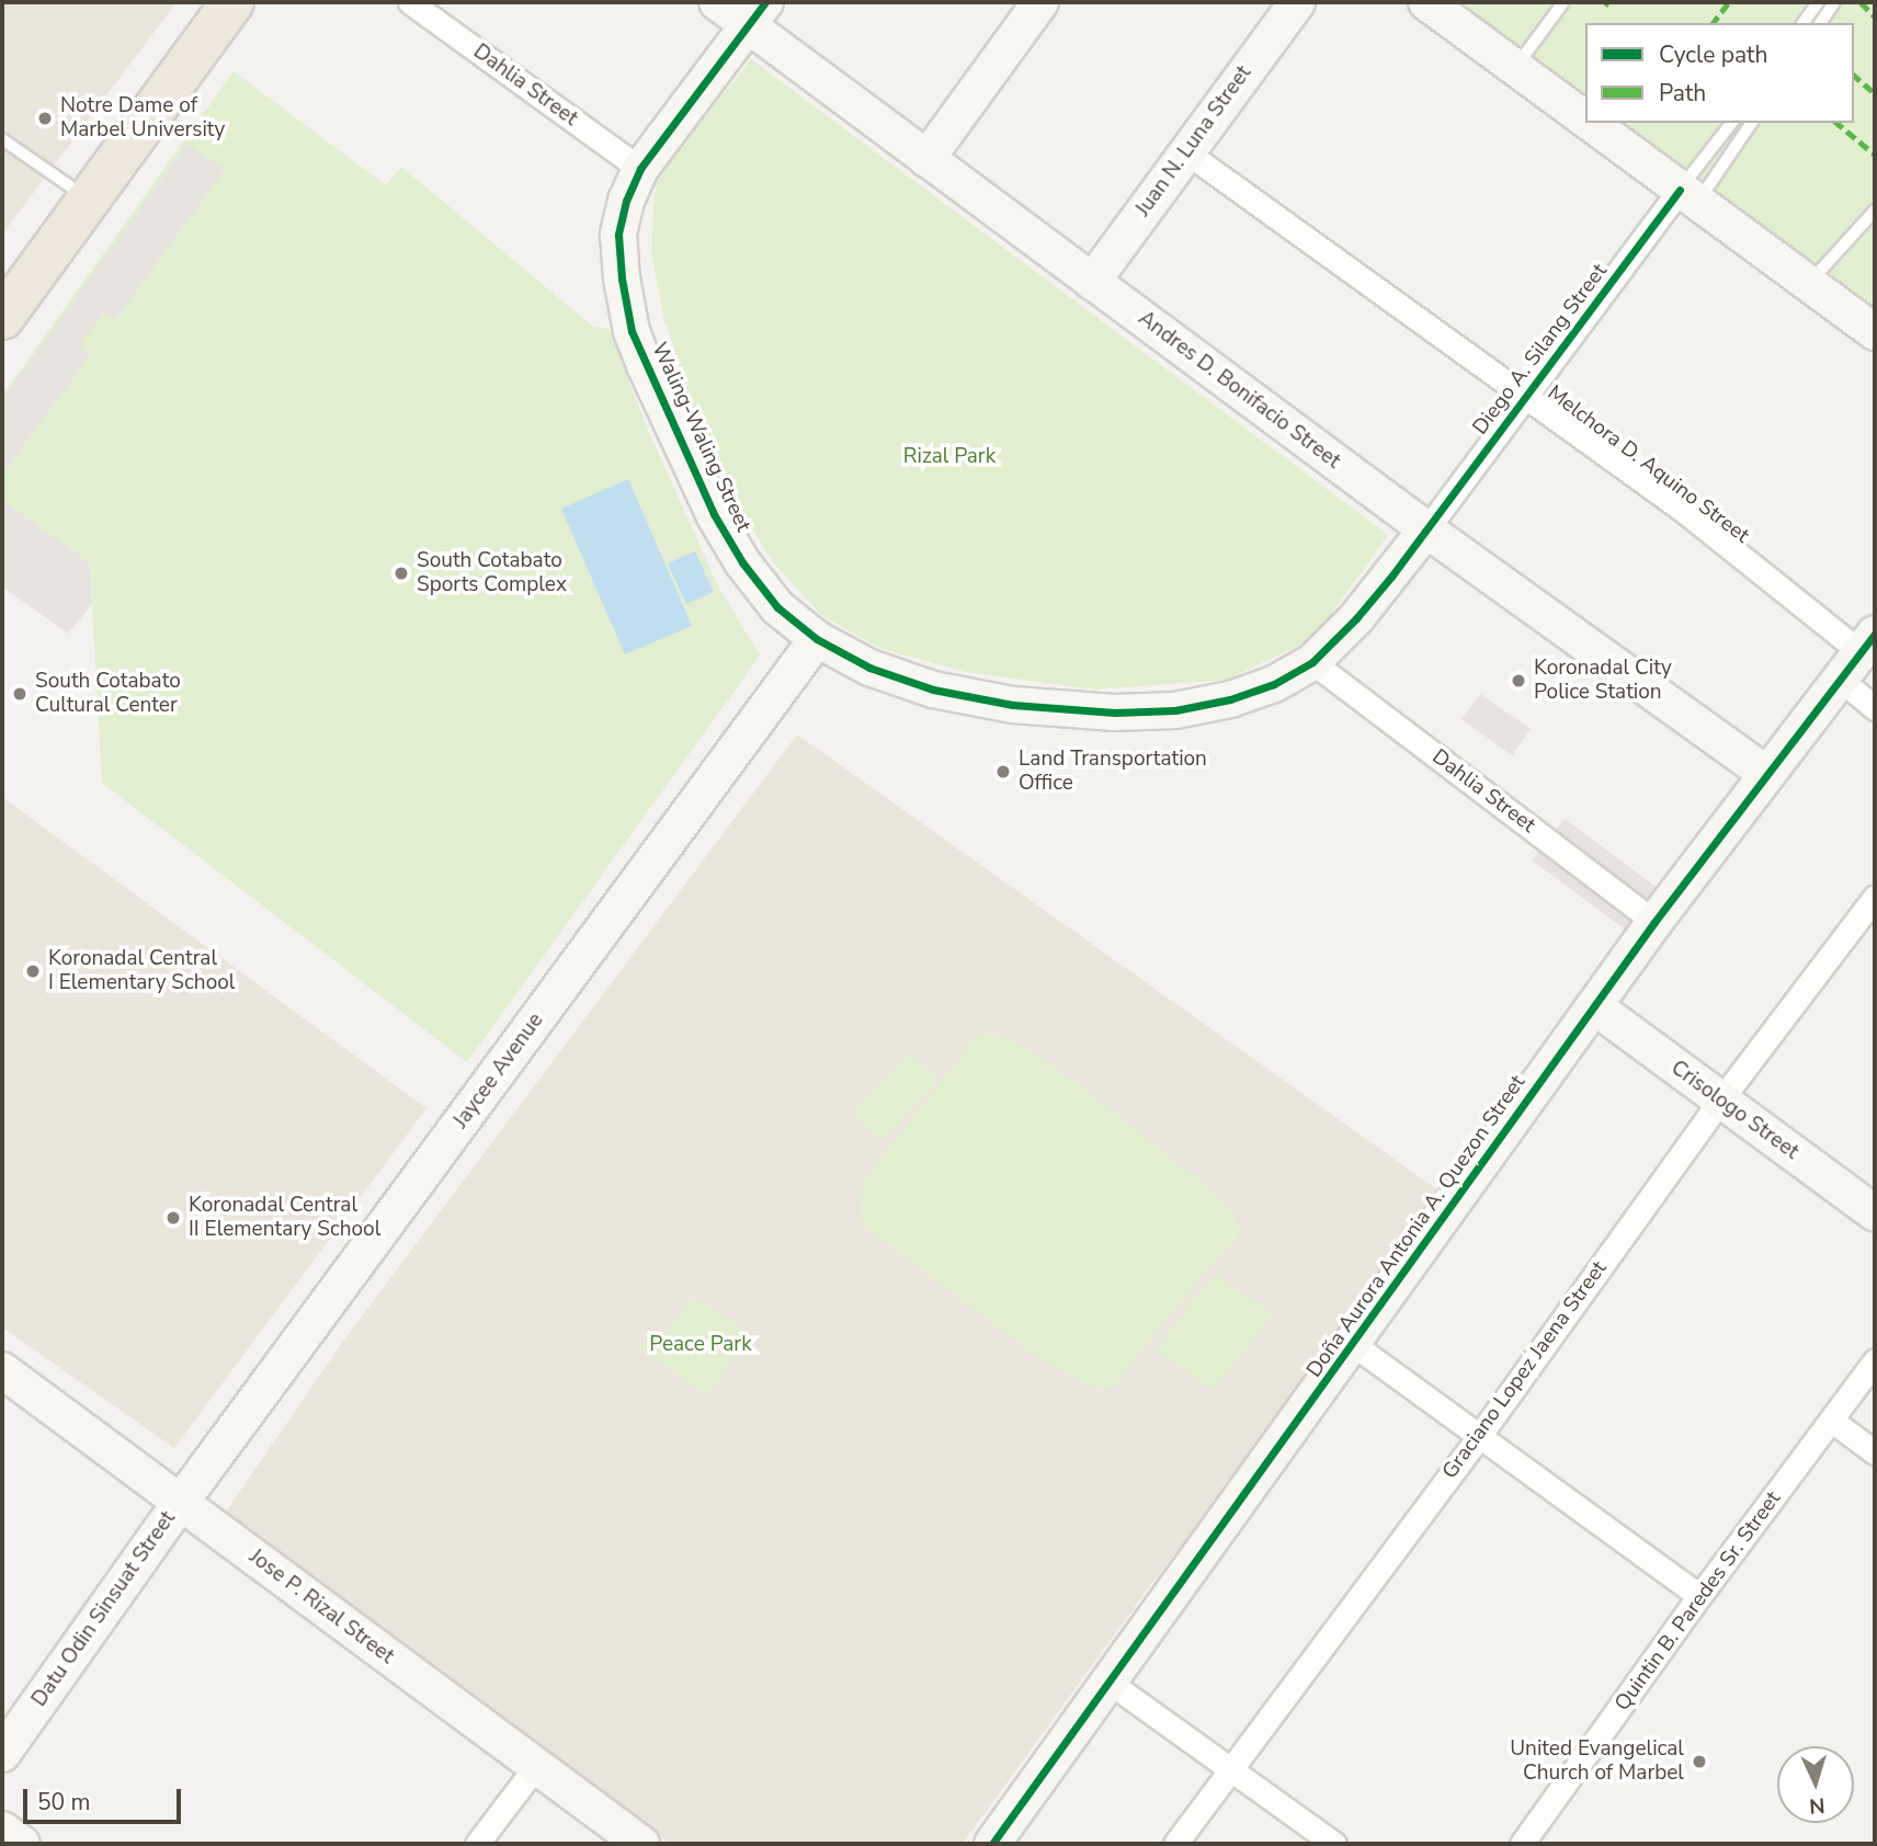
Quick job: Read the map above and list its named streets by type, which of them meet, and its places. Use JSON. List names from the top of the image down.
{
  "streets": {
    "street": [
      "Dahlia Street",
      "Juan N. Luna Street",
      "Diego A. Silang Street",
      "Andres D. Bonifacio Street",
      "Waling-Waling Street",
      "Melchora D. Aquino Street",
      "Jaycee Avenue",
      "Crisologo Street",
      "Doña Aurora Antonia A. Quezon Street",
      "Graciano Lopez Jaena Street",
      "Quintin B. Paredes Sr. Street",
      "Jose P. Rizal Street",
      "Datu Odin Sinsuat Street"
    ]
  },
  "crossings": [
    ["Dahlia Street", "Waling-Waling Street"],
    ["Dahlia Street", "Doña Aurora Antonia A. Quezon Street"],
    ["Juan N. Luna Street", "Andres D. Bonifacio Street"],
    ["Juan N. Luna Street", "Melchora D. Aquino Street"],
    ["Diego A. Silang Street", "Andres D. Bonifacio Street"],
    ["Diego A. Silang Street", "Waling-Waling Street"],
    ["Diego A. Silang Street", "Melchora D. Aquino Street"],
    ["Andres D. Bonifacio Street", "Waling-Waling Street"],
    ["Andres D. Bonifacio Street", "Doña Aurora Antonia A. Quezon Street"],
    ["Waling-Waling Street", "Jaycee Avenue"],
    ["Melchora D. Aquino Street", "Doña Aurora Antonia A. Quezon Street"],
    ["Jaycee Avenue", "Jose P. Rizal Street"],
    ["Jaycee Avenue", "Datu Odin Sinsuat Street"],
    ["Crisologo Street", "Doña Aurora Antonia A. Quezon Street"],
    ["Crisologo Street", "Graciano Lopez Jaena Street"],
    ["Jose P. Rizal Street", "Datu Odin Sinsuat Street"]
  ],
  "parks": ["Rizal Park", "Peace Park"],
  "places": [
    "Notre Dame of Marbel University",
    "South Cotabato Sports Complex",
    "Koronadal City Police Station",
    "South Cotabato Cultural Center",
    "Land Transportation Office",
    "Koronadal Central I Elementary School",
    "Koronadal Central II Elementary School",
    "United Evangelical Church of Marbel"
  ],
  "legend": ["Cycle path", "Path"],
  "scale_bar": "50 m",
  "north": "bottom"
}
